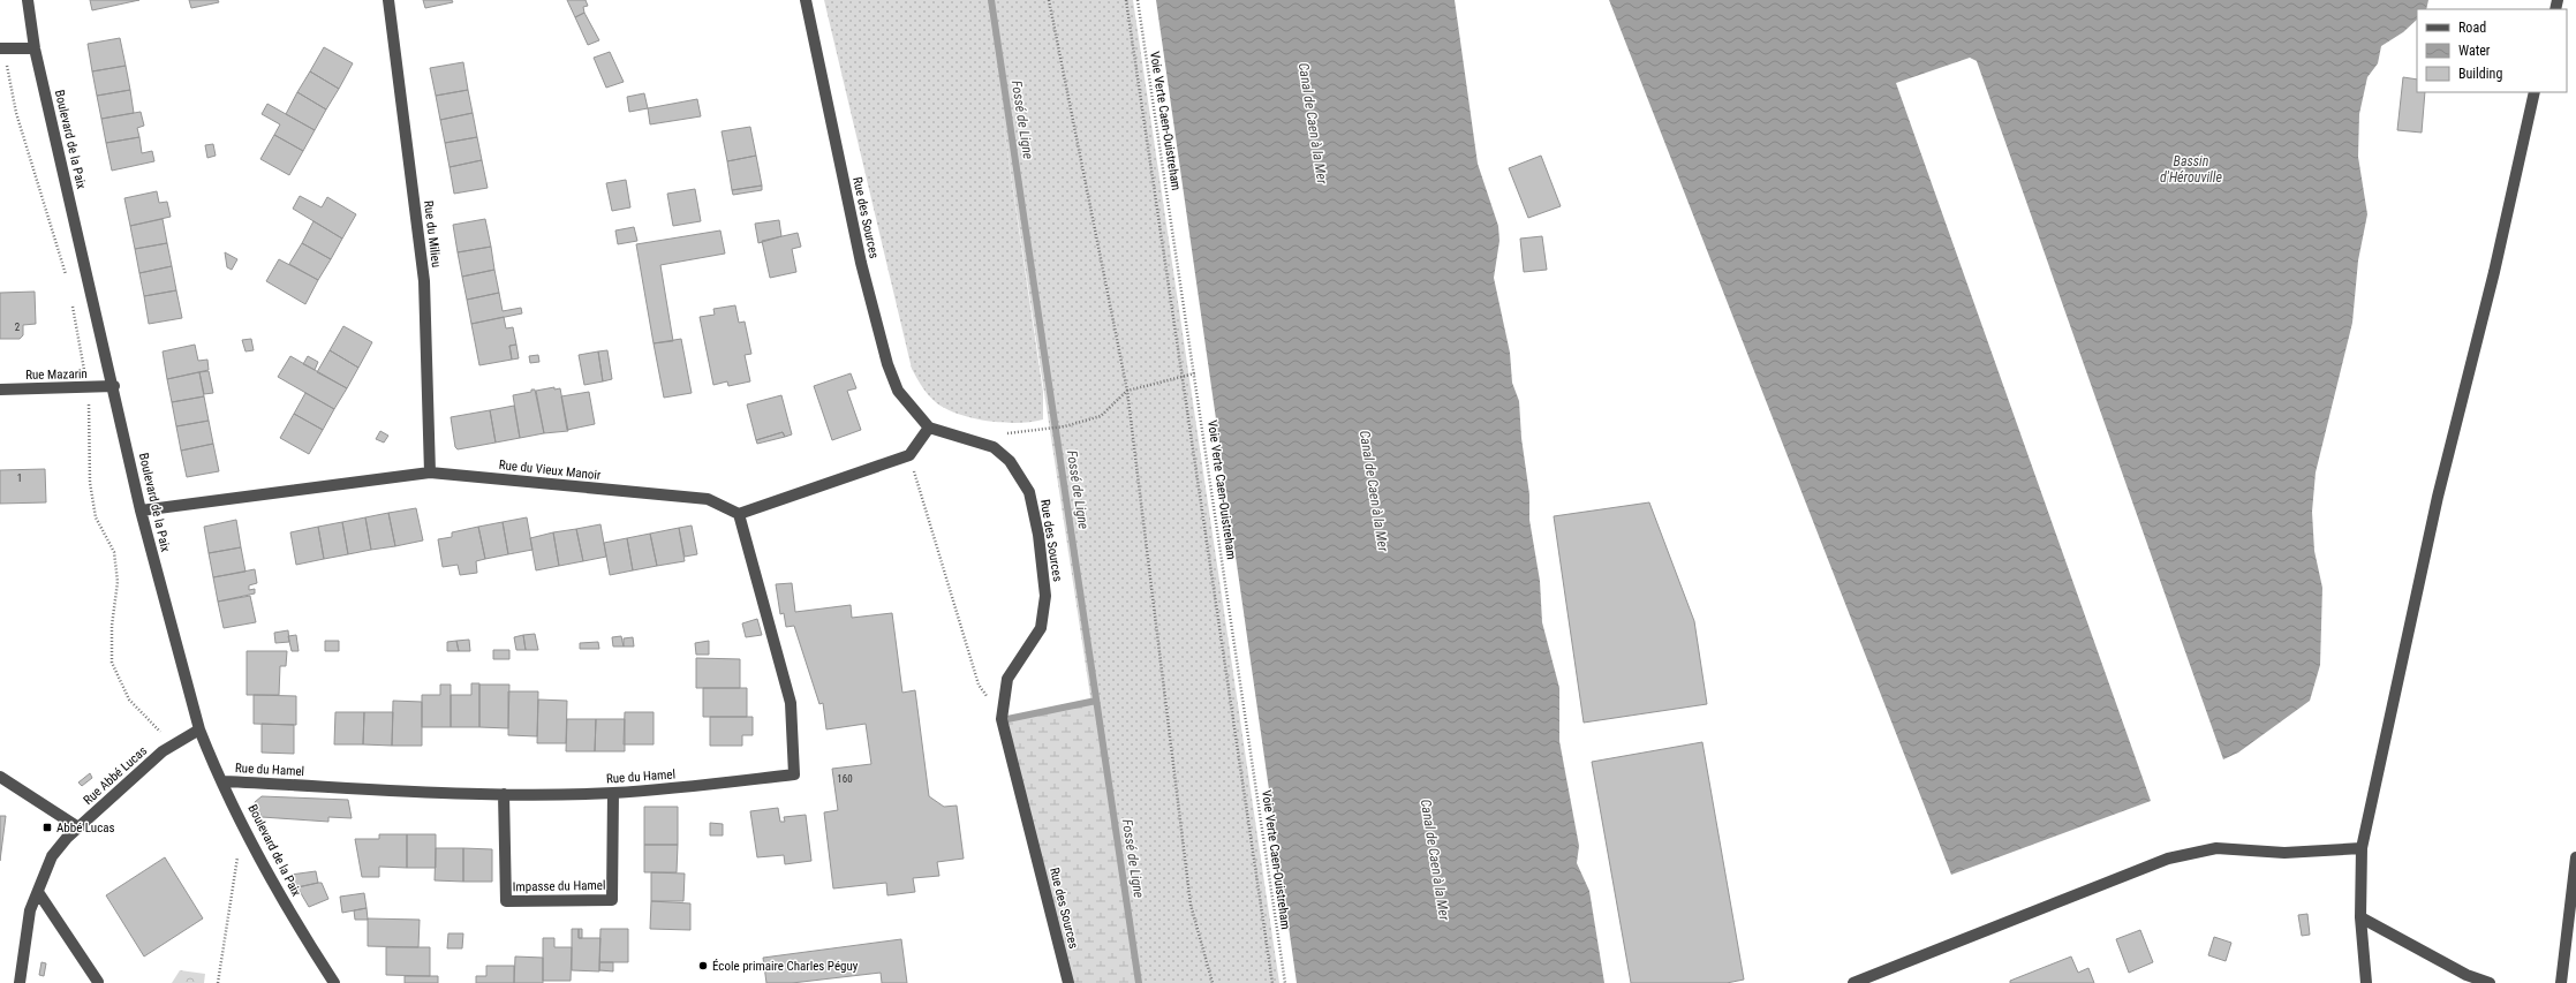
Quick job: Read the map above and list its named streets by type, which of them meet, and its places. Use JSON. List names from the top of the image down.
{
  "streets": {
    "street": [
      "Boulevard de la Paix",
      "Rue des Sources",
      "Rue du Milieu",
      "Rue Mazarin",
      "Rue du Vieux Manoir",
      "Rue du Hamel",
      "Rue Abbé Lucas",
      "Impasse du Hamel"
    ],
    "path": ["Voie Verte Caen-Ouistreham"]
  },
  "crossings": [
    ["Boulevard de la Paix", "Rue Mazarin"],
    ["Boulevard de la Paix", "Rue du Vieux Manoir"],
    ["Boulevard de la Paix", "Rue du Hamel"],
    ["Boulevard de la Paix", "Rue Abbé Lucas"],
    ["Rue du Milieu", "Rue du Vieux Manoir"],
    ["Rue du Vieux Manoir", "Rue du Hamel"],
    ["Rue du Hamel", "Impasse du Hamel"]
  ],
  "water": ["Fossé de Ligne", "Canal de Caen à la Mer", "Bassin d'Hérouville"],
  "places": {
    "transit": ["Abbé Lucas"],
    "other": ["École primaire Charles Péguy"]
  },
  "house_numbers": ["2", "1", "160"],
  "legend": ["Road", "Water", "Building"]
}
